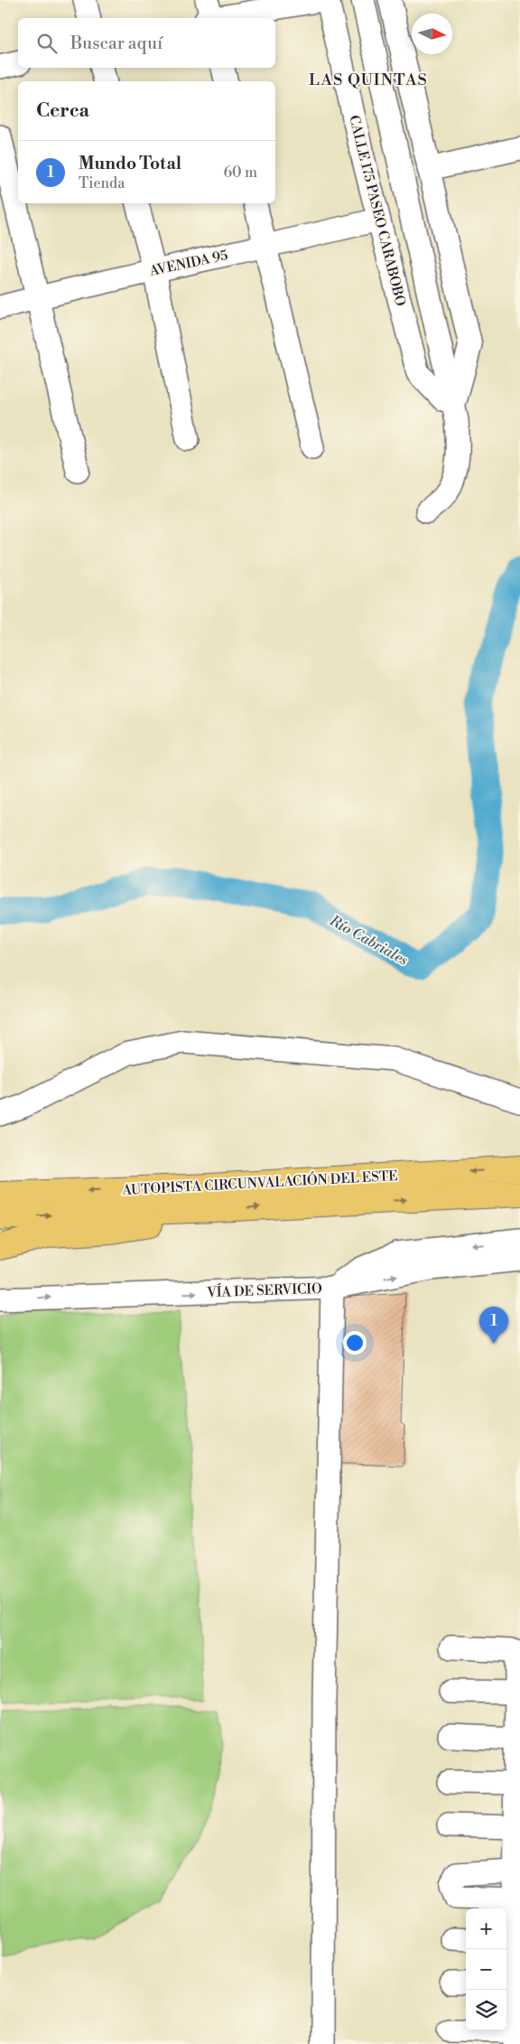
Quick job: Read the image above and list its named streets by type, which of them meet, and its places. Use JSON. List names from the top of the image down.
{
  "streets": {
    "highway": ["AUTOPISTA CIRCUNVALACIÓN DEL ESTE"],
    "street": ["CALLE 175 PASEO CARABOBO", "AVENIDA 95", "VÍA DE SERVICIO"]
  },
  "crossings": [
    ["CALLE 175 PASEO CARABOBO", "AVENIDA 95"]
  ],
  "one_way": ["VÍA DE SERVICIO"],
  "districts": ["LAS QUINTAS"],
  "water": ["Río Cabriales"],
  "north": "right",
  "page": {
    "search": "Buscar aquí",
    "heading": "Cerca",
    "list": [
      {
        "mark": "1",
        "name": "Mundo Total",
        "note": "Tienda",
        "value": "60 m"
      }
    ],
    "pins": "1",
    "map_buttons": ["+", "−"]
  }
}
